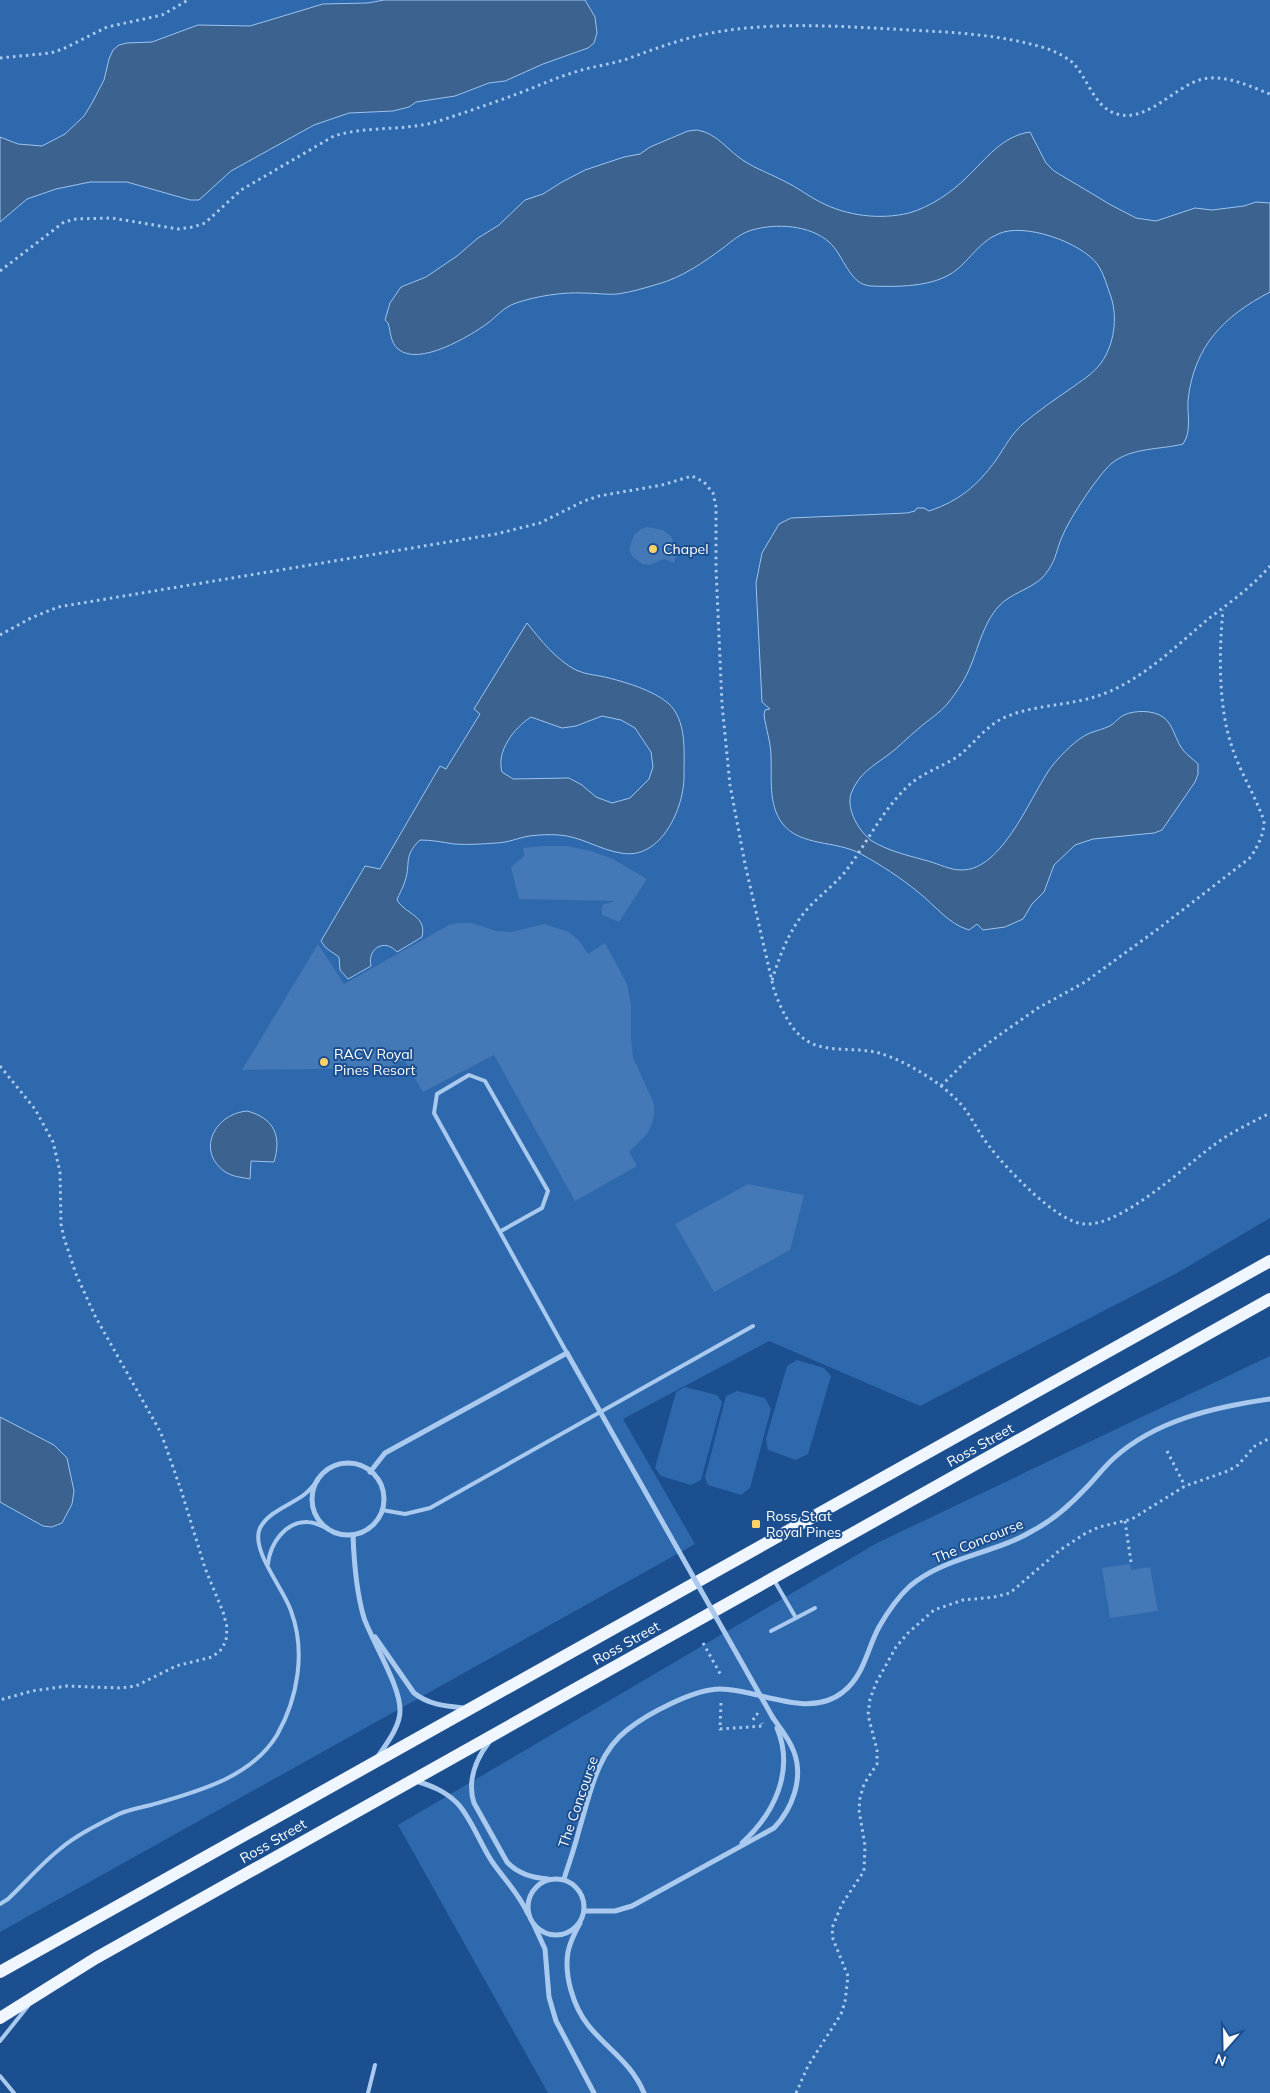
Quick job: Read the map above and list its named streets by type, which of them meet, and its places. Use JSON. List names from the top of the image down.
{
  "streets": {
    "main road": ["Ross Street"],
    "street": ["The Concourse"]
  },
  "places": {
    "other": ["Chapel", "RACV Royal Pines Resort"],
    "transit": ["Ross St at Royal Pines"]
  },
  "north": "bottom"
}
